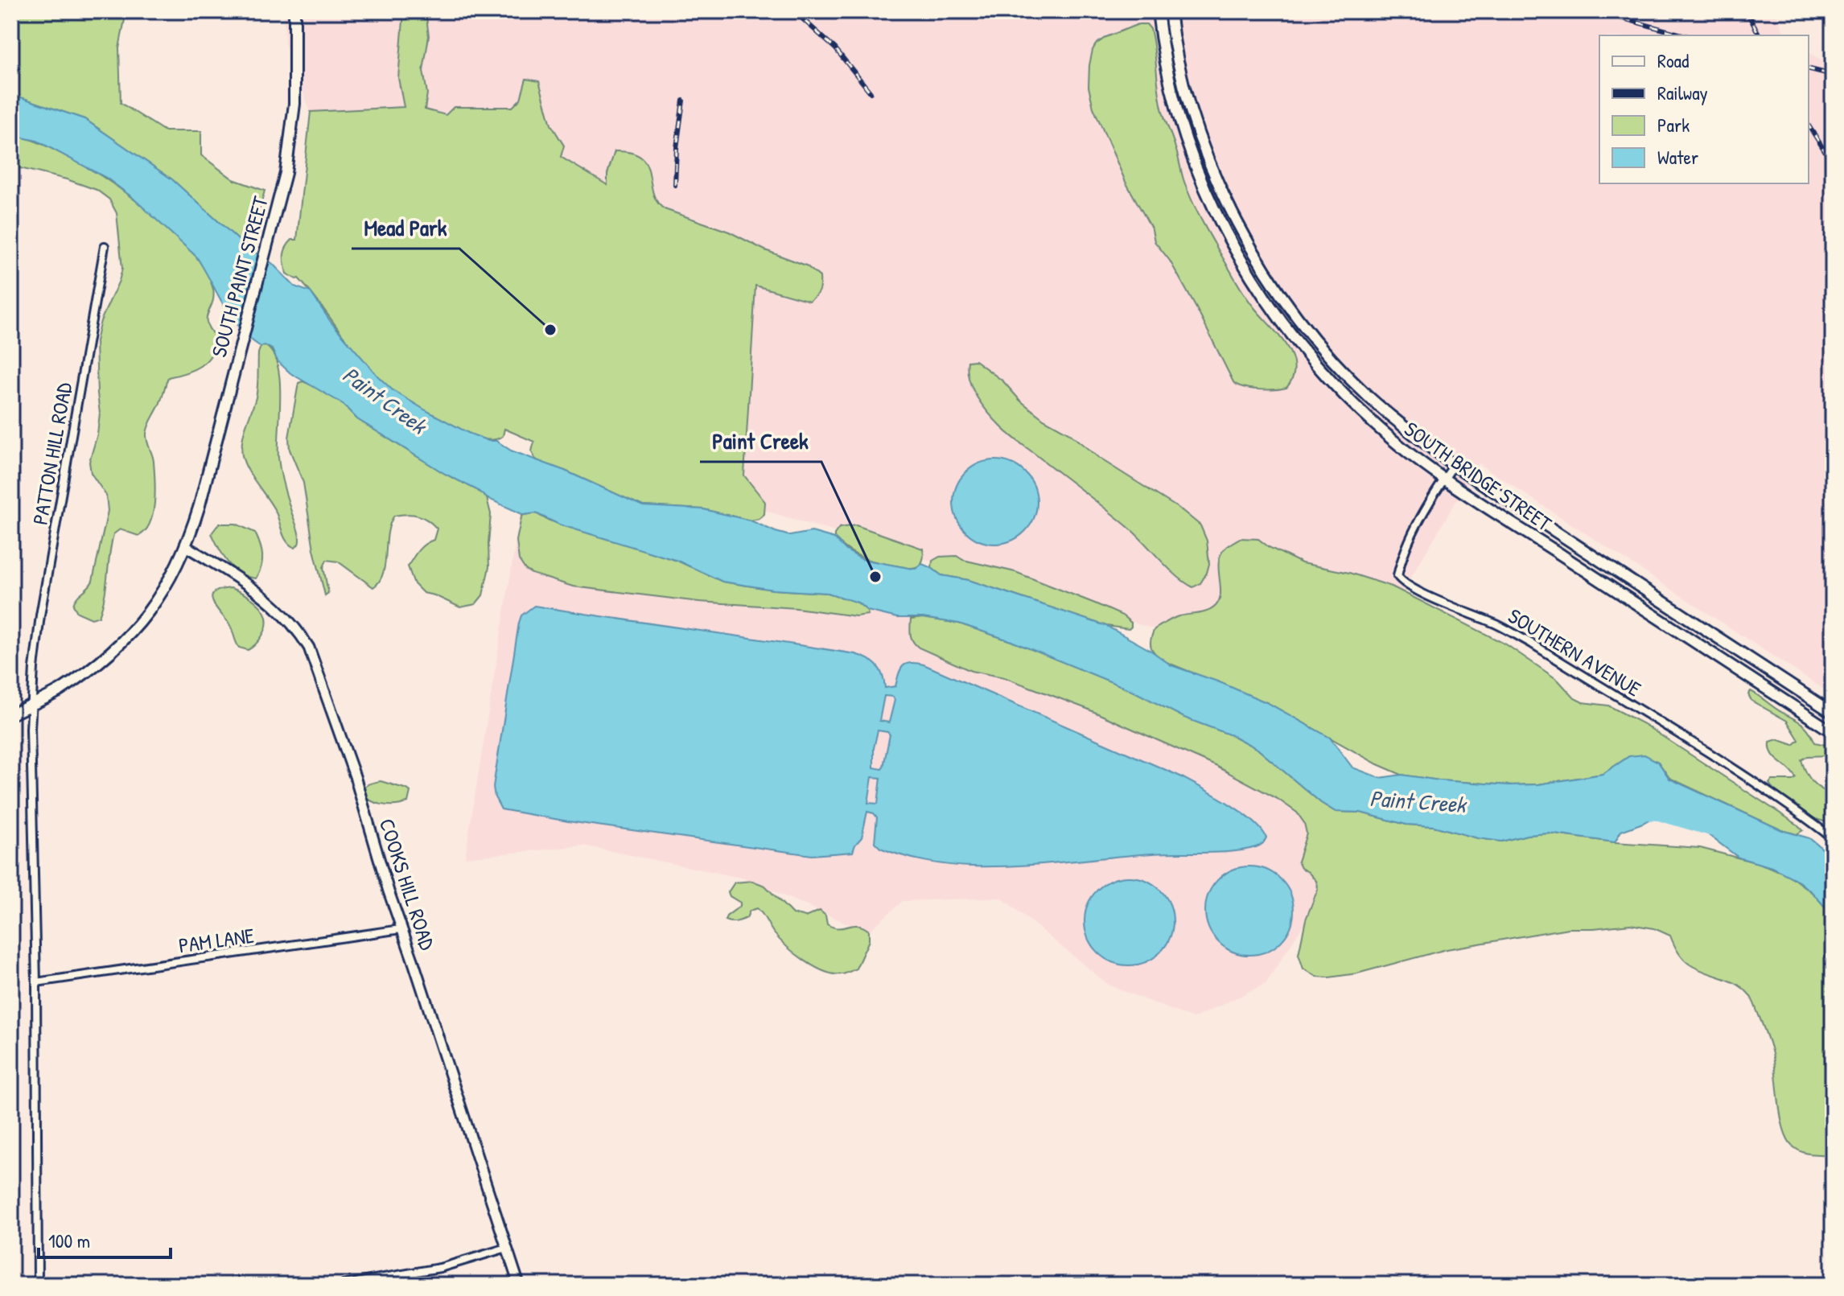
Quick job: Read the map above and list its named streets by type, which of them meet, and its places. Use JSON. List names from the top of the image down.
{
  "streets": {
    "main road": ["SOUTH PAINT STREET", "SOUTH BRIDGE STREET"],
    "street": [
      "PATTON HILL ROAD",
      "SOUTHERN AVENUE",
      "COOKS HILL ROAD",
      "PAM LANE"
    ]
  },
  "crossings": [
    ["SOUTH PAINT STREET", "PATTON HILL ROAD"],
    ["SOUTH PAINT STREET", "COOKS HILL ROAD"],
    ["PATTON HILL ROAD", "PAM LANE"],
    ["SOUTH BRIDGE STREET", "SOUTHERN AVENUE"],
    ["COOKS HILL ROAD", "PAM LANE"]
  ],
  "water": ["Paint Creek"],
  "places": ["Mead Park", "Paint Creek"],
  "legend": [
    "Road",
    "Railway",
    "Park",
    "Water"
  ],
  "scale_bar": "100 m"
}
